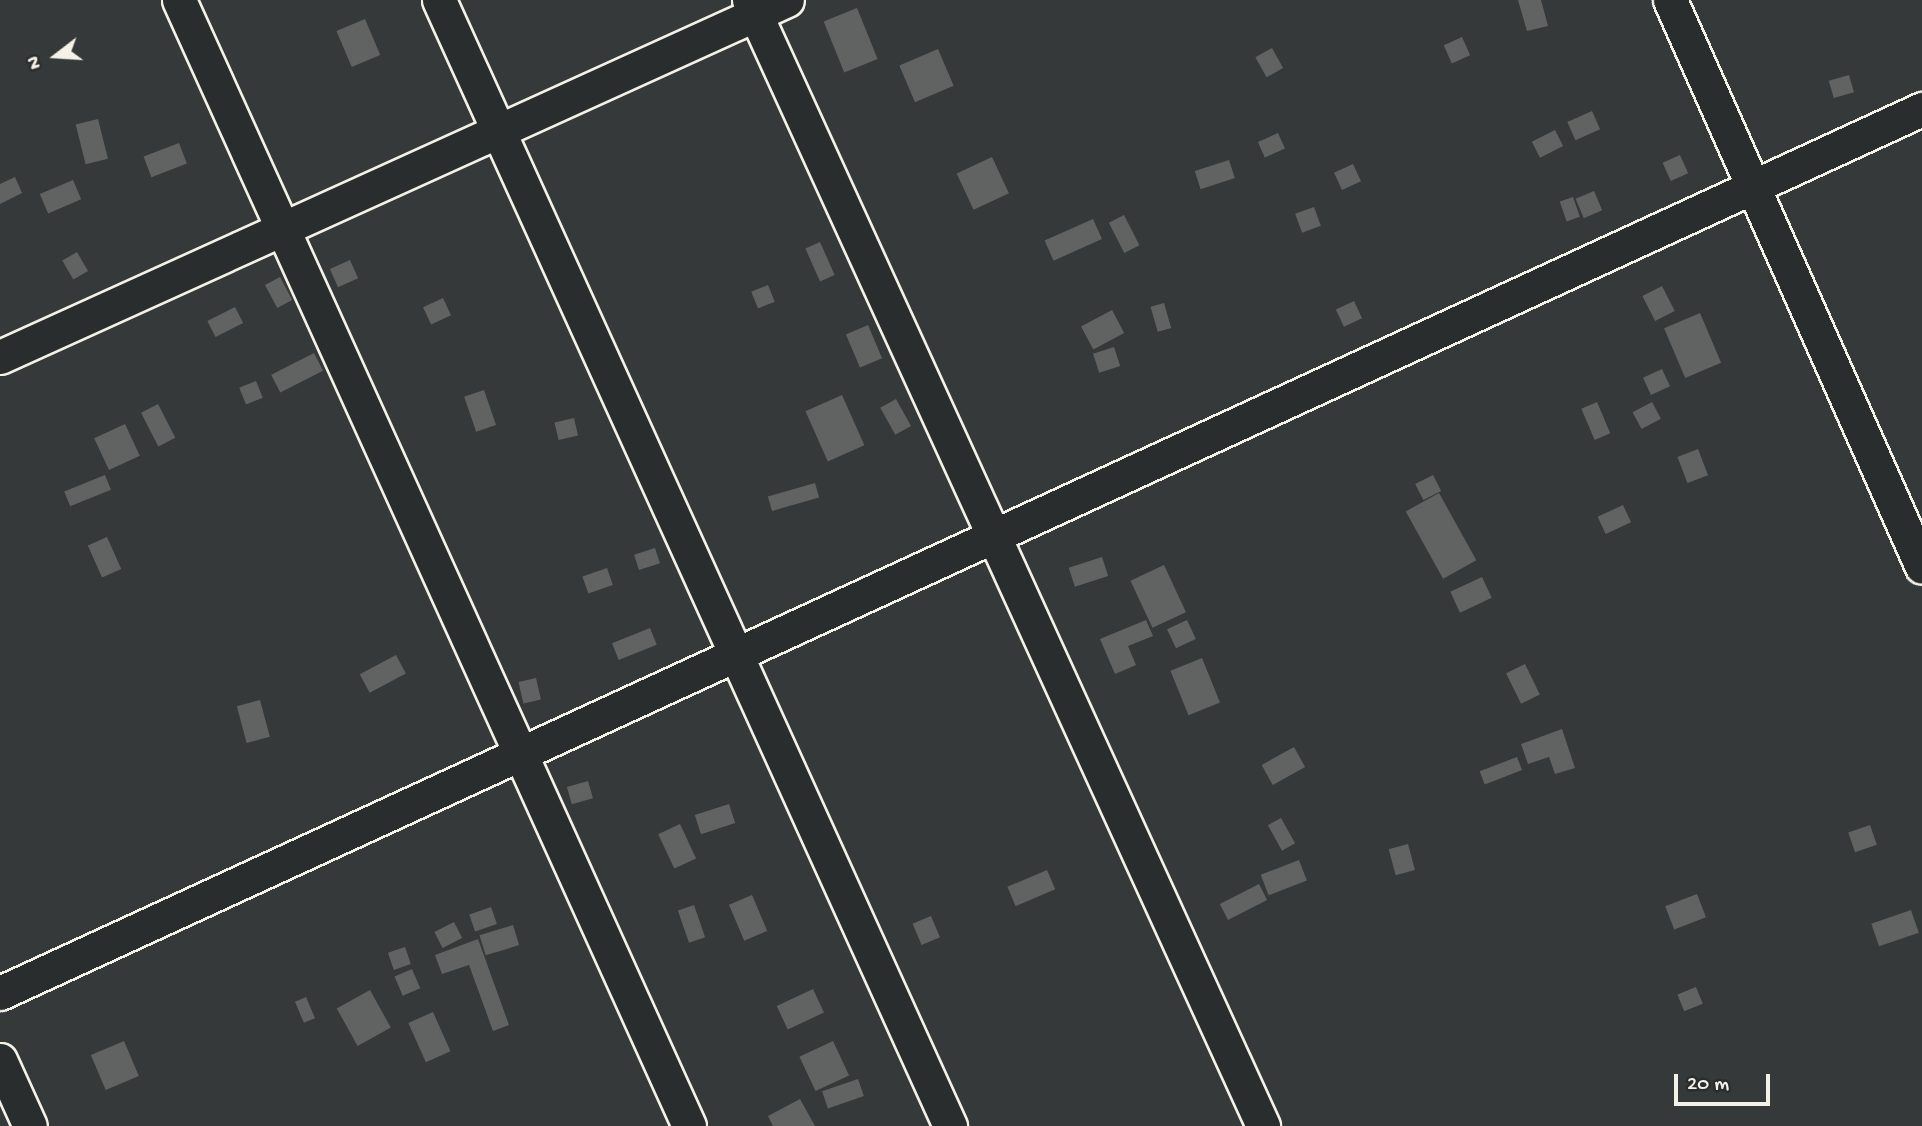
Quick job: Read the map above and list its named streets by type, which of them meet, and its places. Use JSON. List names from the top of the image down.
{
  "scale_bar": "20 m",
  "north": "left"
}
